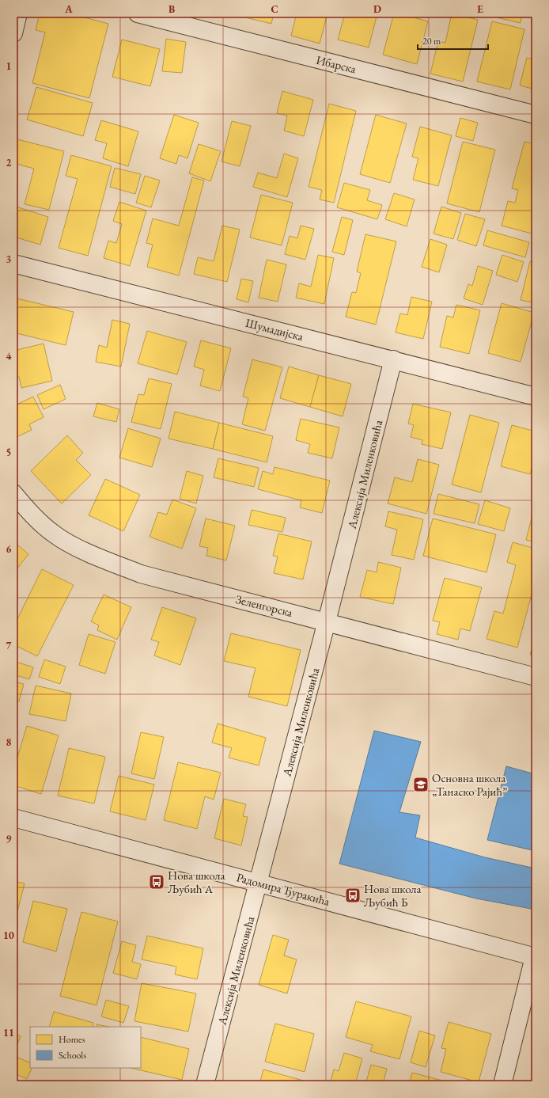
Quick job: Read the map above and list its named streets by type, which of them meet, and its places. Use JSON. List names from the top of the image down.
{
  "streets": {
    "street": [
      "Ибарска",
      "Шумадијска",
      "Алексија Миленковића",
      "Зеленгорска",
      "Радомира Ђуракића"
    ]
  },
  "crossings": [
    ["Шумадијска", "Алексија Миленковића"],
    ["Алексија Миленковића", "Зеленгорска"],
    ["Алексија Миленковића", "Радомира Ђуракића"]
  ],
  "places": {
    "school or university": ["Основна школа „Танаско Рајић”"],
    "bus stop": ["Нова школа Љубић А", "Нова школа Љубић Б"]
  },
  "legend": ["Homes", "Schools"],
  "scale_bar": "20 m",
  "grid": {
    "columns": [
      "A",
      "B",
      "C",
      "D",
      "E"
    ],
    "rows": [
      "1",
      "2",
      "3",
      "4",
      "5",
      "6",
      "7",
      "8",
      "9",
      "10",
      "11"
    ]
  }
}
